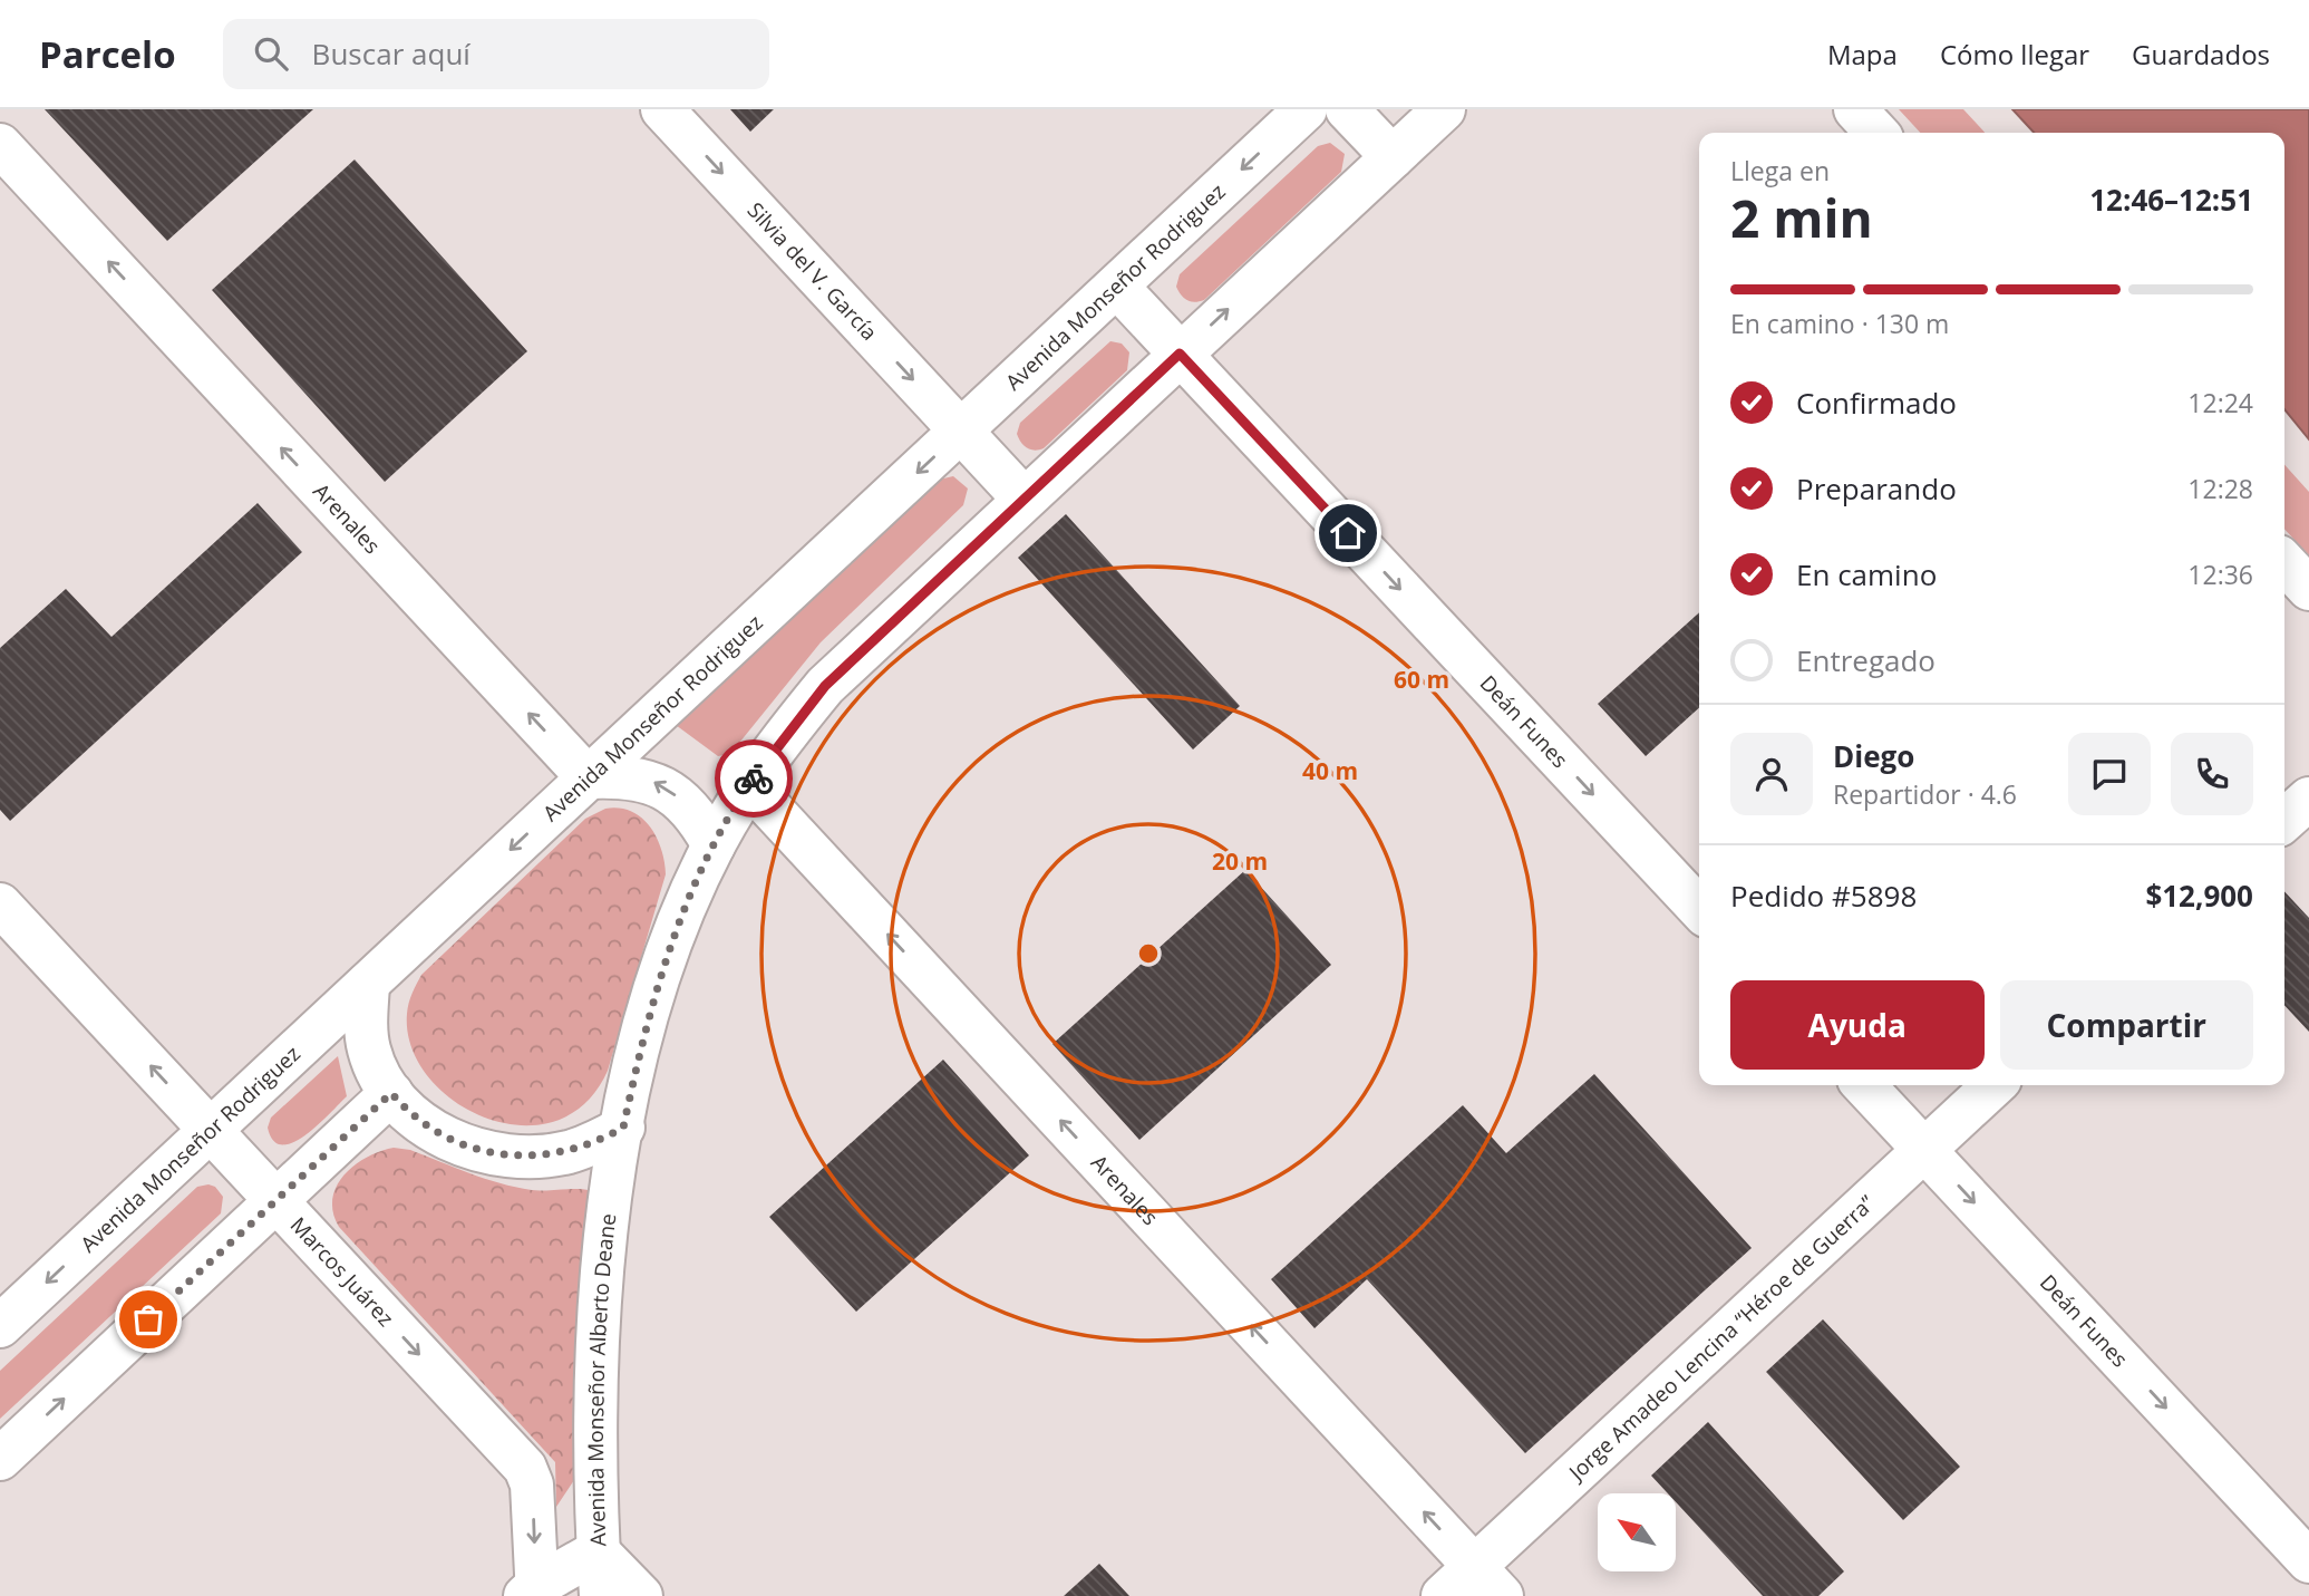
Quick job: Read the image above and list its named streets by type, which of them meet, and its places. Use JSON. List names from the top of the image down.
{
  "streets": {
    "street": [
      "Silvia del V. García",
      "Avenida Monseñor Rodriguez",
      "Arenales",
      "Deán Funes",
      "Marcos Juárez",
      "Jorge Amadeo Lencina “Héroe de Guerra”",
      "Avenida Monseñor Alberto Deane"
    ]
  },
  "crossings": [
    ["Silvia del V. García", "Avenida Monseñor Rodriguez"],
    ["Avenida Monseñor Rodriguez", "Arenales"],
    ["Avenida Monseñor Rodriguez", "Deán Funes"],
    ["Avenida Monseñor Rodriguez", "Marcos Juárez"],
    ["Arenales", "Jorge Amadeo Lencina “Héroe de Guerra”"],
    ["Deán Funes", "Jorge Amadeo Lencina “Héroe de Guerra”"]
  ],
  "one_way": ["Silvia del V. García", "Arenales", "Deán Funes"],
  "north": "top left",
  "page": {
    "header": "Parcelo",
    "search": "Buscar aquí",
    "nav": ["Mapa", "Cómo llegar", "Guardados"],
    "heading": ["2 min", "Llega en", "12:46–12:51"],
    "panel": [
      "Diego",
      "Repartidor · 4.6",
      "Pedido #5898",
      "$12,900"
    ],
    "bar": "En camino · 130 m",
    "list": [
      ["Confirmado", "12:24"],
      ["Preparando", "12:28"],
      ["En camino", "12:36"],
      "Entregado"
    ],
    "buttons": ["Ayuda", "Compartir"]
  },
  "rings": ["60 m", "40 m", "20 m"]
}
